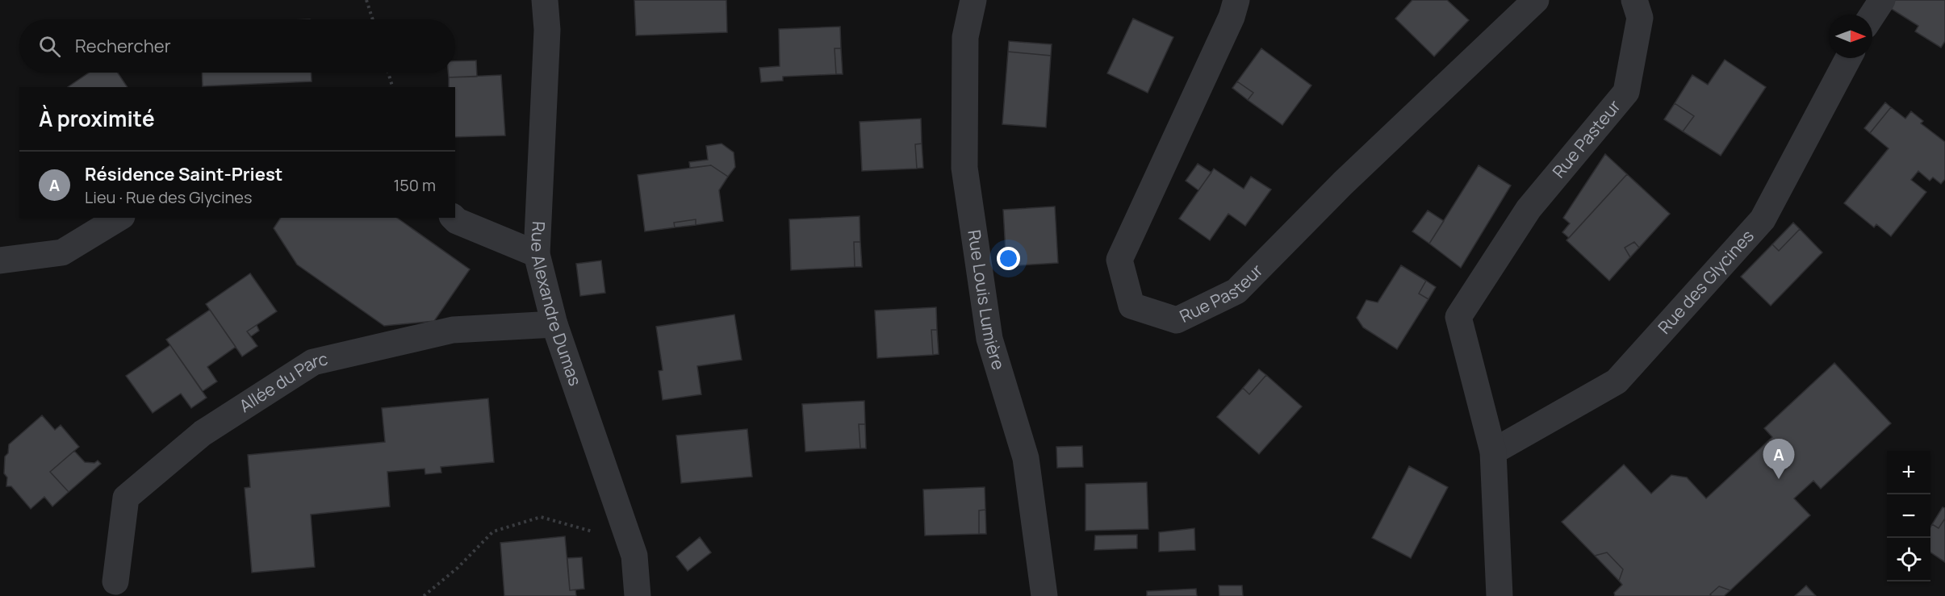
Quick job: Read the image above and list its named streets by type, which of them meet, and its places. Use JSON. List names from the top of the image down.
{
  "streets": {
    "street": [
      "Rue Pasteur",
      "Rue des Glycines",
      "Rue Louis Lumière",
      "Rue Alexandre Dumas",
      "Allée du Parc"
    ]
  },
  "crossings": [
    ["Rue Pasteur", "Rue des Glycines"],
    ["Rue Alexandre Dumas", "Allée du Parc"]
  ],
  "north": "right",
  "page": {
    "search": "Rechercher",
    "heading": "À proximité",
    "list": [
      {
        "mark": "A",
        "name": "Résidence Saint-Priest",
        "note": "Lieu · Rue des Glycines",
        "value": "150 m"
      }
    ],
    "pins": "A",
    "map_buttons": ["+", "−"]
  }
}
